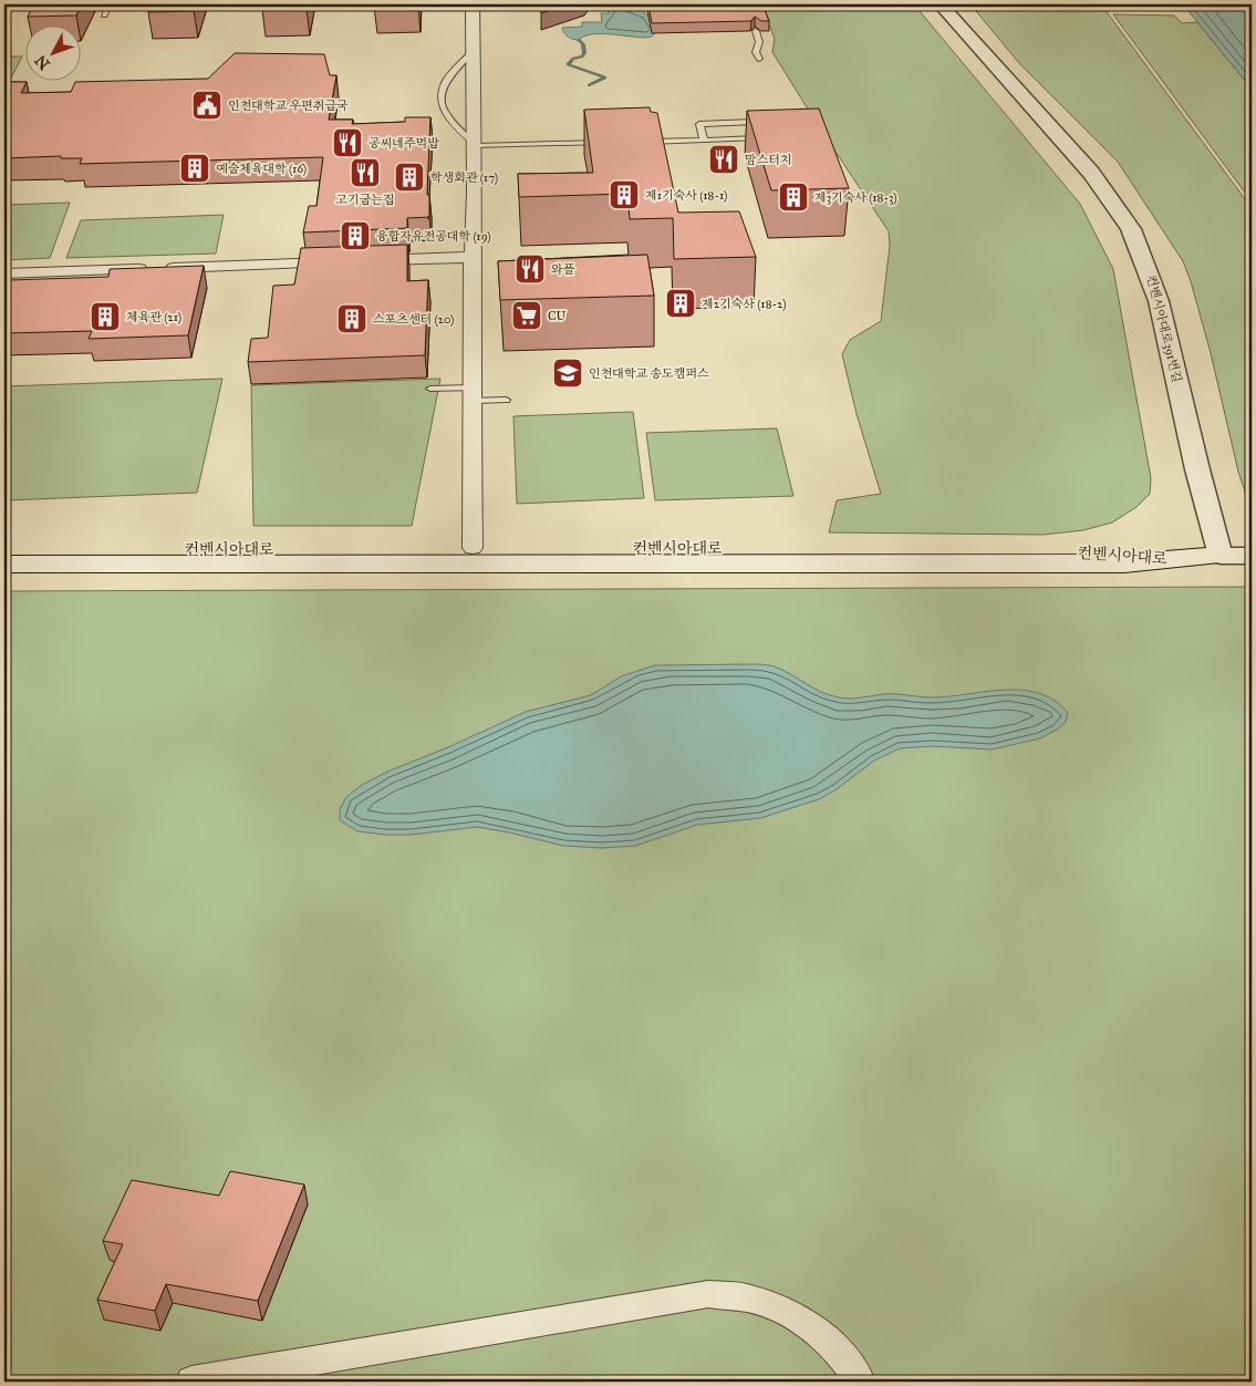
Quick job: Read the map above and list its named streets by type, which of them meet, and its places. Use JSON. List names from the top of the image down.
{
  "streets": {
    "main road": ["컨벤시아대로"],
    "street": ["컨벤시아대로391번길"]
  },
  "places": {
    "public building": ["인천대학교 우편취급국"],
    "restaurant": [
      "공씨네주먹밥",
      "맘스터치",
      "고기굽는집",
      "와플"
    ],
    "building": [
      "예술체육대학 (16)",
      "학생회관 (17)",
      "제1기숙사 (18-1)",
      "제3기숙사 (18-3)",
      "융합자유전공대학 (19)",
      "제2기숙사 (18-2)",
      "체육관 (21)",
      "스포츠센터 (20)"
    ],
    "supermarket": ["CU"],
    "school or university": ["인천대학교 송도캠퍼스"]
  },
  "north": "bottom left"
}
